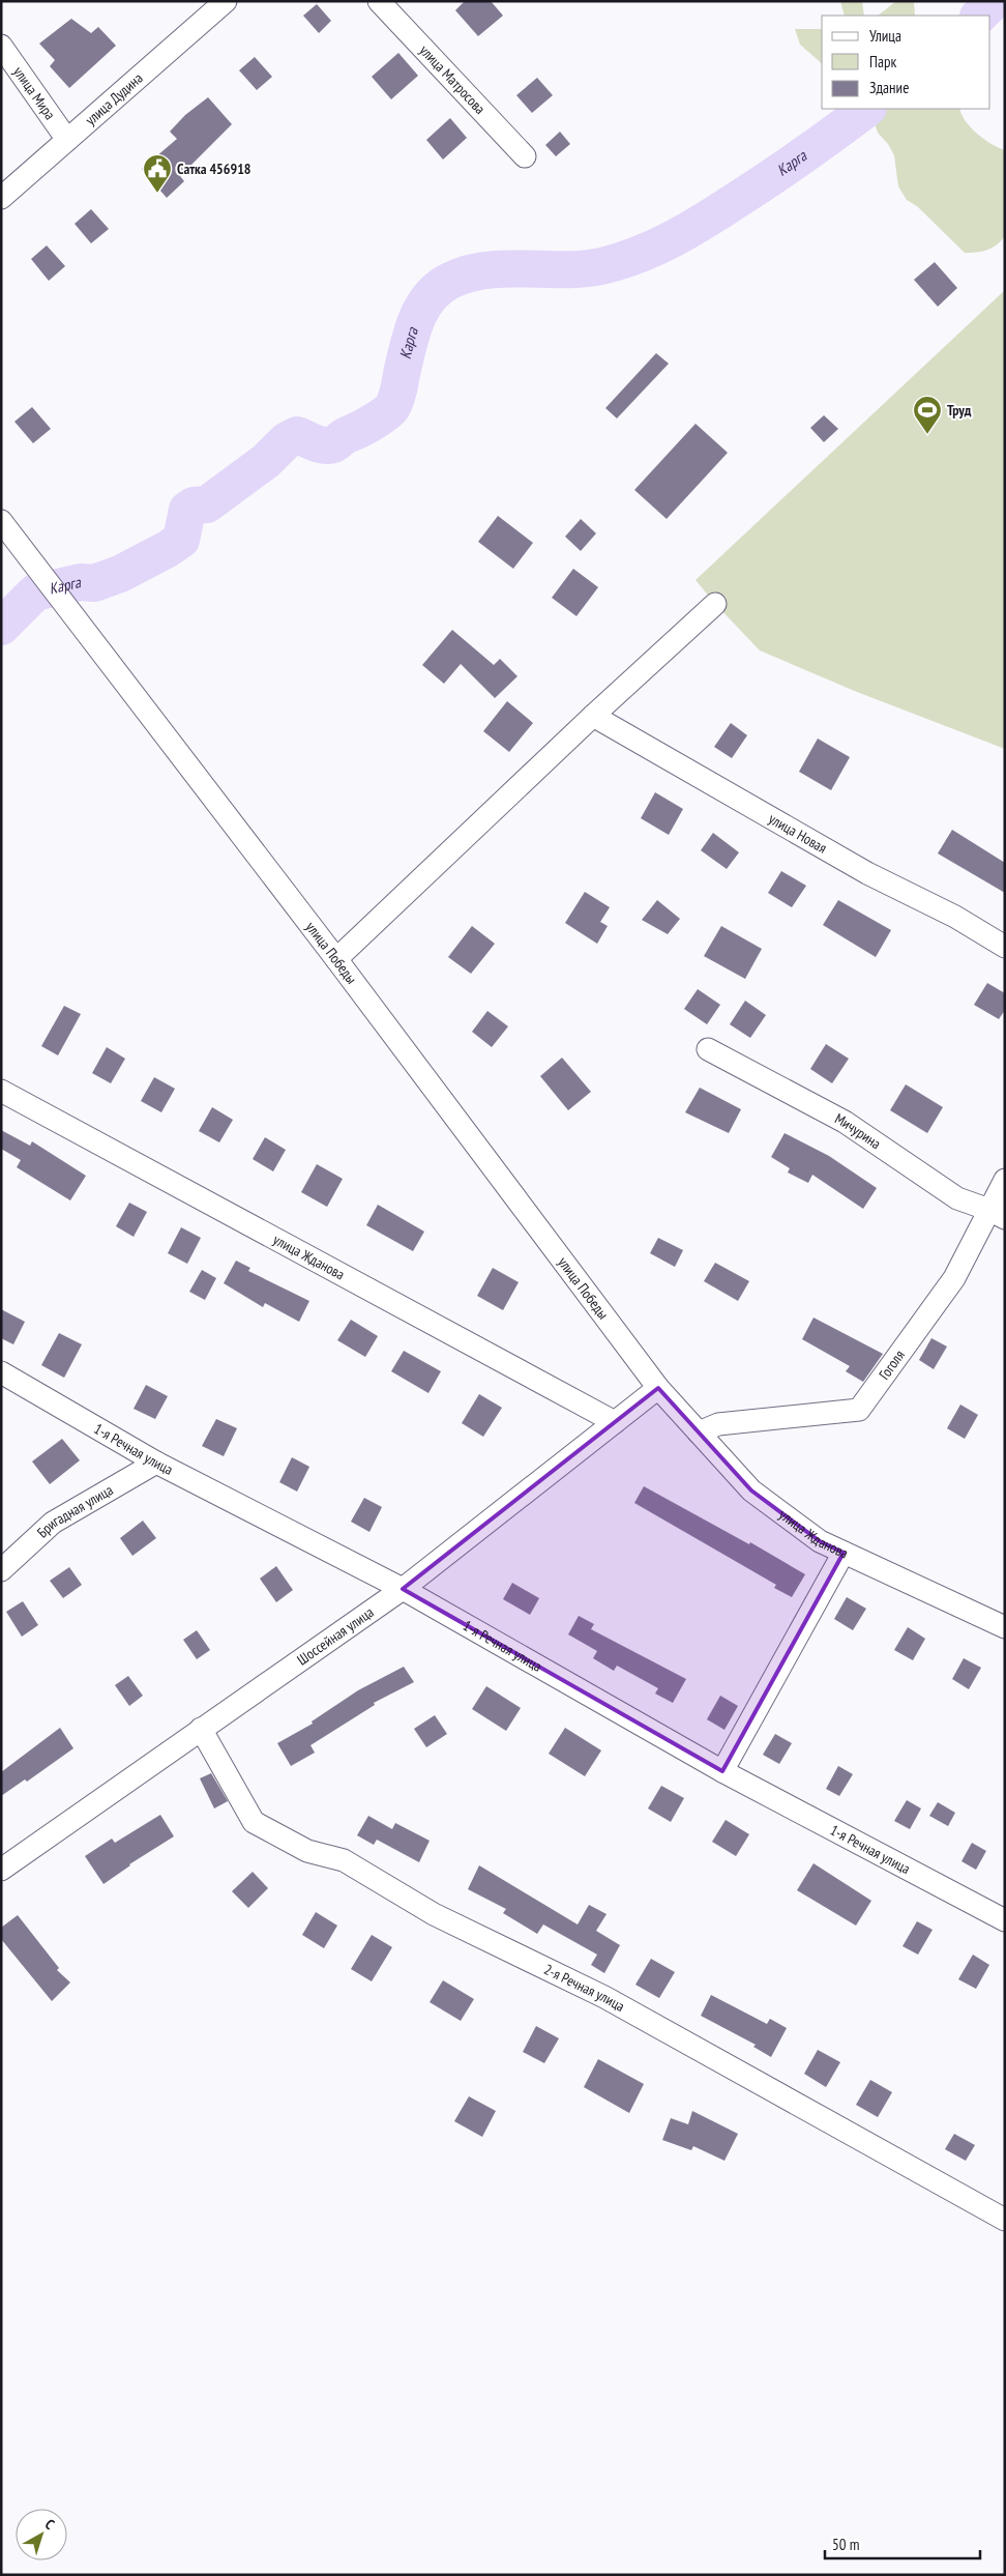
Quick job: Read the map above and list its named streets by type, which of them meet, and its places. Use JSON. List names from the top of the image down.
{
  "streets": {
    "street": [
      "улица Матросова",
      "улица Мира",
      "улица Дудина",
      "улица Новая",
      "улица Победы",
      "Мичурина",
      "улица Жданова",
      "Гоголя",
      "1-я Речная улица",
      "Бригадная улица",
      "Шоссейная улица",
      "2-я Речная улица"
    ]
  },
  "crossings": [
    ["улица Мира", "улица Дудина"],
    ["улица Победы", "улица Жданова"],
    ["улица Победы", "Шоссейная улица"],
    ["Мичурина", "Гоголя"],
    ["улица Жданова", "Гоголя"],
    ["улица Жданова", "Шоссейная улица"],
    ["1-я Речная улица", "Бригадная улица"],
    ["1-я Речная улица", "Шоссейная улица"],
    ["Шоссейная улица", "2-я Речная улица"]
  ],
  "water": ["Карга"],
  "places": {
    "public building": ["Сатка 456918"],
    "sports": ["Труд"]
  },
  "legend": ["Улица", "Парк", "Здание"],
  "scale_bar": "50 m",
  "north": "top right"
}
